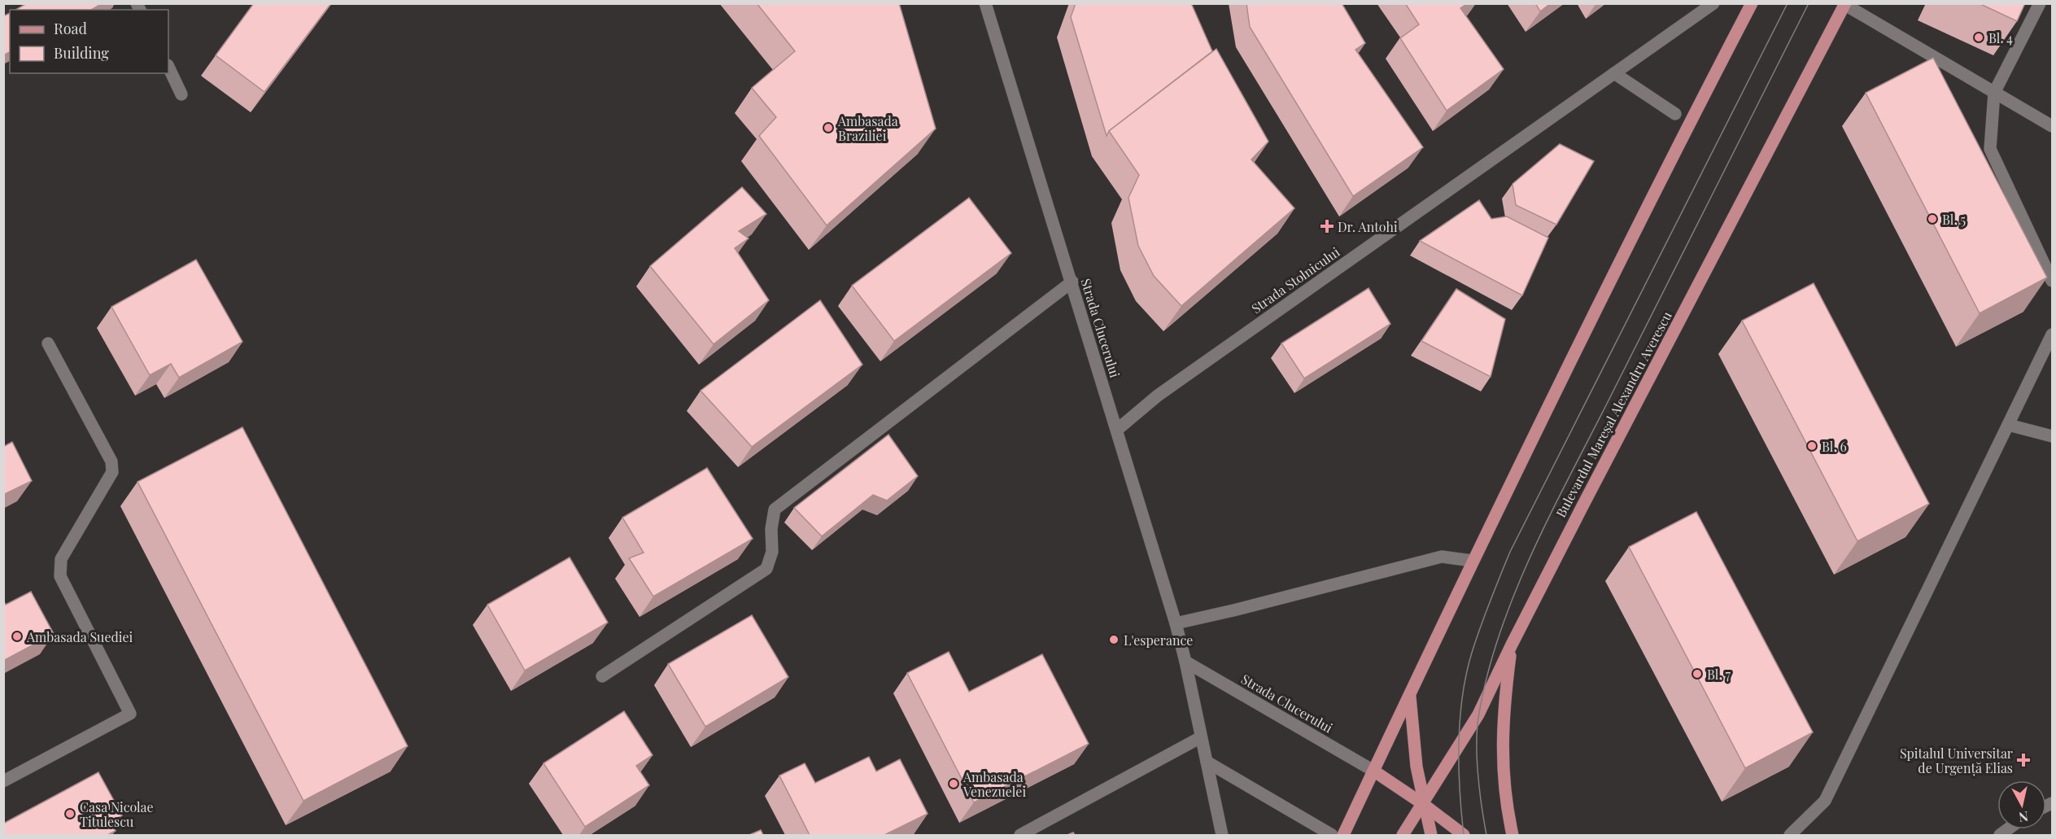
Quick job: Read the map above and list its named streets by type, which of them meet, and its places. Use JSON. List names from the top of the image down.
{
  "streets": {
    "main road": ["Bulevardul Mareșal Alexandru Averescu"],
    "street": ["Strada Stolnicului", "Strada Clucerului"]
  },
  "crossings": [
    ["Strada Stolnicului", "Strada Clucerului"]
  ],
  "places": {
    "other": [
      "Bl. 4",
      "Ambasada Braziliei",
      "Bl. 5",
      "Bl. 6",
      "Ambasada Suediei",
      "L'esperance",
      "Bl. 7",
      "Ambasada Venezuelei",
      "Casa Nicolae Titulescu"
    ],
    "health": ["Dr. Antohi", "Spitalul Universitar de Urgență Elias"]
  },
  "legend": ["Road", "Building"],
  "north": "bottom"
}
